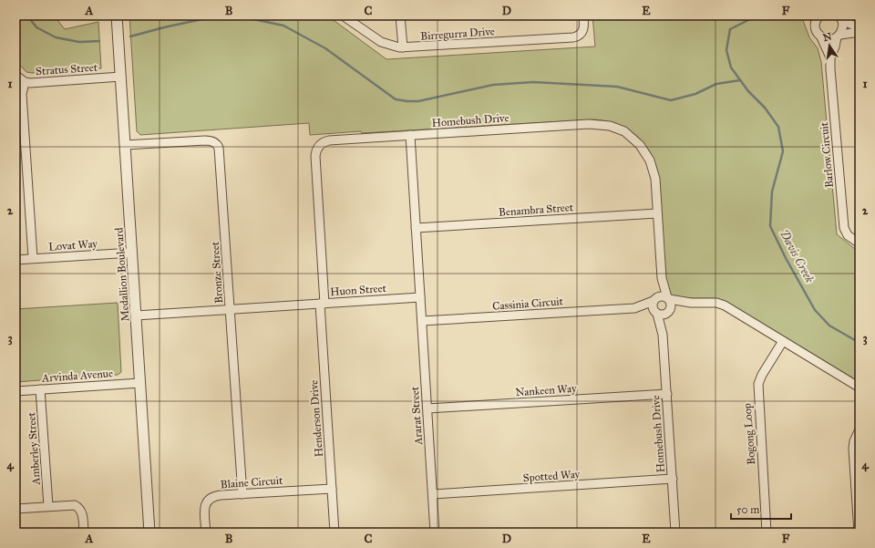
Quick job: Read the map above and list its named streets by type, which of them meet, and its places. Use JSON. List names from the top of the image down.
{
  "streets": {
    "street": [
      "Birregurra Drive",
      "Stratus Street",
      "Homebush Drive",
      "Barlow Circuit",
      "Benambra Street",
      "Lovat Way",
      "Bronze Street",
      "Medallion Boulevard",
      "Huon Street",
      "Cassinia Circuit",
      "Arvinda Avenue",
      "Nankeen Way",
      "Ararat Street",
      "Henderson Drive",
      "Bogong Loop",
      "Amberley Street",
      "Spotted Way",
      "Blaine Circuit"
    ]
  },
  "crossings": [
    ["Stratus Street", "Medallion Boulevard"],
    ["Homebush Drive", "Benambra Street"],
    ["Homebush Drive", "Huon Street"],
    ["Homebush Drive", "Cassinia Circuit"],
    ["Homebush Drive", "Nankeen Way"],
    ["Homebush Drive", "Henderson Drive"],
    ["Homebush Drive", "Spotted Way"],
    ["Lovat Way", "Medallion Boulevard"],
    ["Bronze Street", "Medallion Boulevard"],
    ["Bronze Street", "Huon Street"],
    ["Bronze Street", "Blaine Circuit"],
    ["Medallion Boulevard", "Huon Street"],
    ["Medallion Boulevard", "Arvinda Avenue"],
    ["Huon Street", "Ararat Street"],
    ["Huon Street", "Henderson Drive"],
    ["Cassinia Circuit", "Ararat Street"],
    ["Arvinda Avenue", "Amberley Street"],
    ["Nankeen Way", "Ararat Street"],
    ["Ararat Street", "Spotted Way"],
    ["Henderson Drive", "Blaine Circuit"]
  ],
  "water": ["Davis Creek"],
  "scale_bar": "50 m",
  "north": "top",
  "grid": {
    "columns": [
      "A",
      "B",
      "C",
      "D",
      "E",
      "F"
    ],
    "rows": [
      "1",
      "2",
      "3",
      "4"
    ]
  }
}
